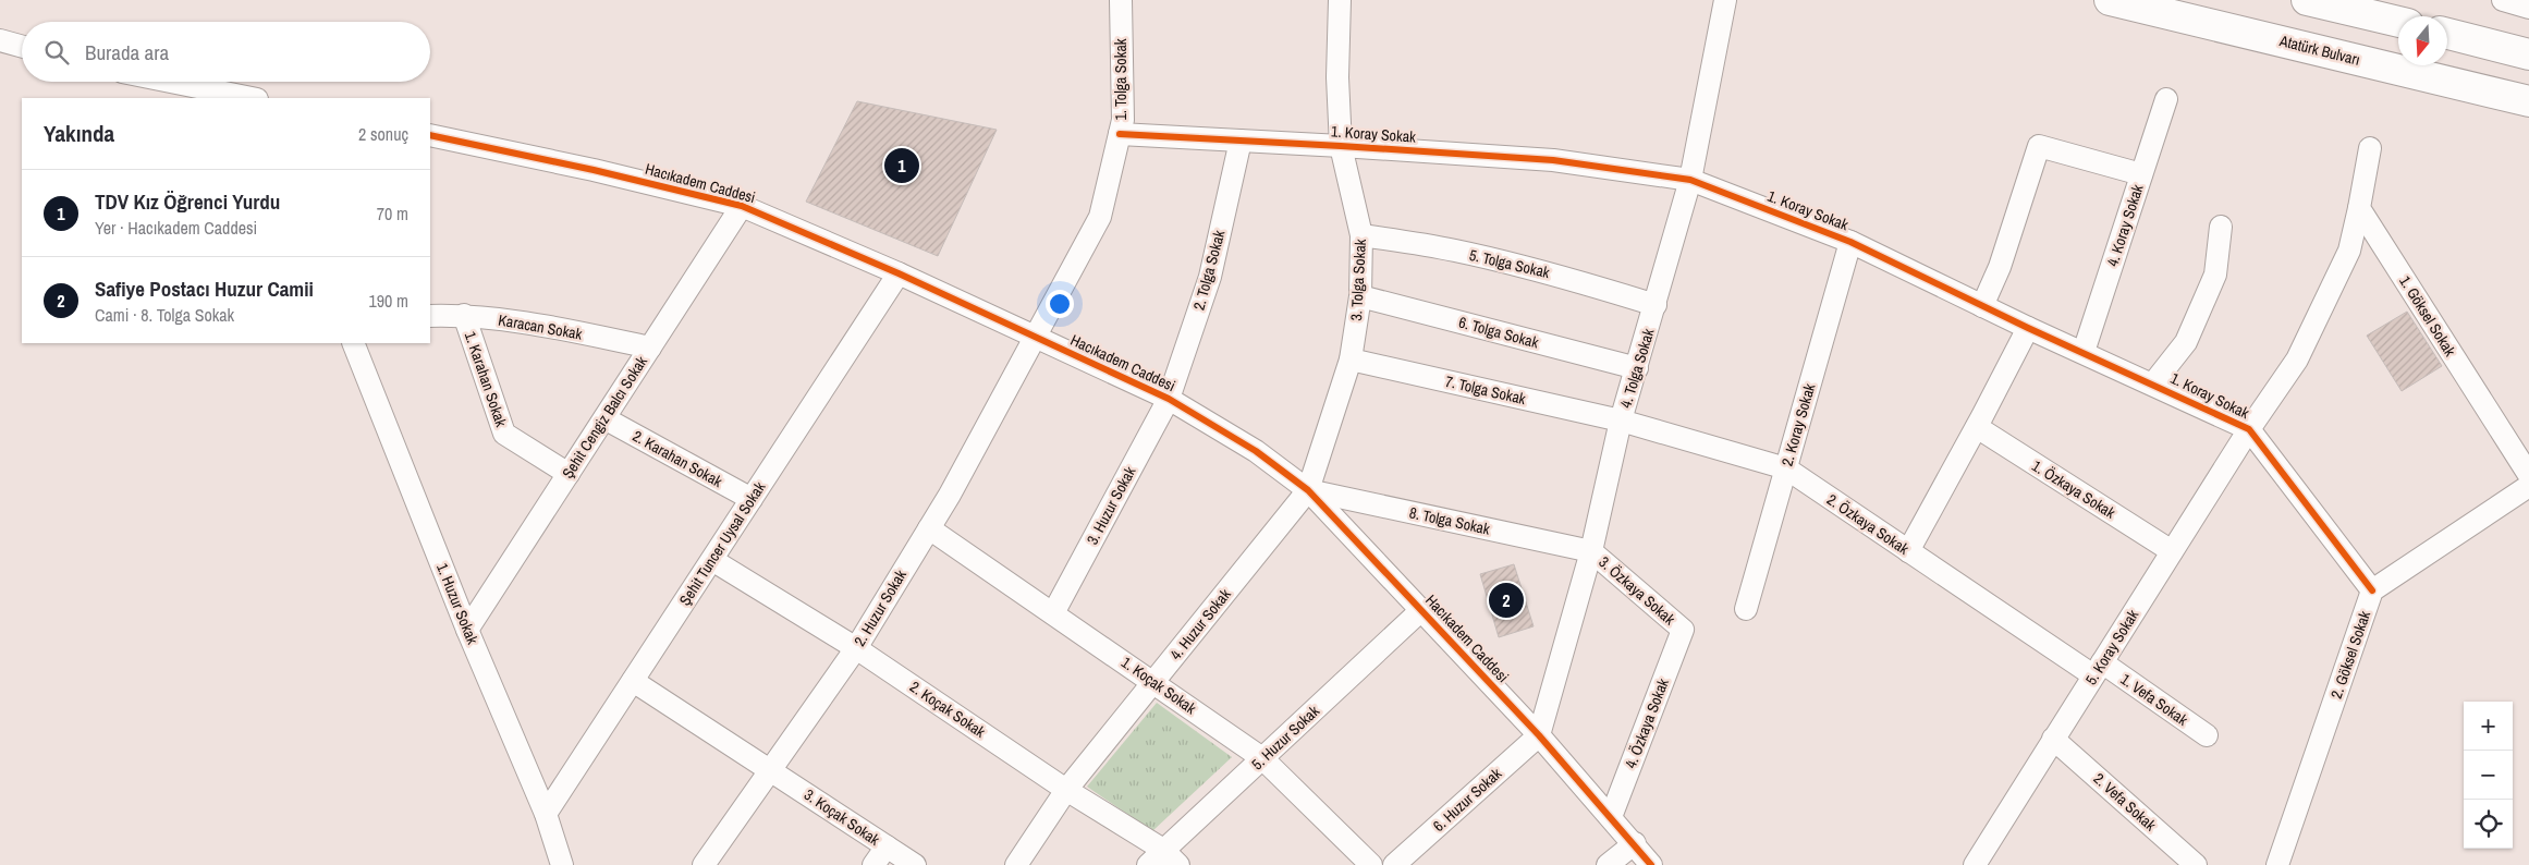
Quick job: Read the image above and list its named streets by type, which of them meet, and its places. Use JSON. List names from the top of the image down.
{
  "streets": {
    "highway": ["Atatürk Bulvarı"],
    "street": [
      "1. Tolga Sokak",
      "1. Koray Sokak",
      "Hacıkadem Caddesi",
      "4. Koray Sokak",
      "5. Tolga Sokak",
      "2. Tolga Sokak",
      "3. Tolga Sokak",
      "1. Göksel Sokak",
      "Karacan Sokak",
      "6. Tolga Sokak",
      "4. Tolga Sokak",
      "1. Karahan Sokak",
      "7. Tolga Sokak",
      "Şehit Cengiz Balcı Sokak",
      "2. Koray Sokak",
      "2. Karahan Sokak",
      "1. Özkaya Sokak",
      "3. Huzur Sokak",
      "8. Tolga Sokak",
      "2. Özkaya Sokak",
      "Şehit Tuncer Uysal Sokak",
      "3. Özkaya Sokak",
      "1. Huzur Sokak",
      "2. Huzur Sokak",
      "4. Huzur Sokak",
      "5. Koray Sokak",
      "2. Göksel Sokak",
      "1. Koçak Sokak",
      "1. Vefa Sokak",
      "2. Koçak Sokak",
      "4. Özkaya Sokak",
      "5. Huzur Sokak",
      "6. Huzur Sokak",
      "2. Vefa Sokak",
      "3. Koçak Sokak"
    ]
  },
  "crossings": [
    ["1. Tolga Sokak", "1. Koray Sokak"],
    ["1. Tolga Sokak", "Hacıkadem Caddesi"],
    ["1. Tolga Sokak", "2. Huzur Sokak"],
    ["1. Koray Sokak", "4. Koray Sokak"],
    ["1. Koray Sokak", "2. Tolga Sokak"],
    ["1. Koray Sokak", "3. Tolga Sokak"],
    ["1. Koray Sokak", "4. Tolga Sokak"],
    ["1. Koray Sokak", "2. Koray Sokak"],
    ["1. Koray Sokak", "5. Koray Sokak"],
    ["1. Koray Sokak", "2. Göksel Sokak"],
    ["Hacıkadem Caddesi", "2. Tolga Sokak"],
    ["Hacıkadem Caddesi", "3. Tolga Sokak"],
    ["Hacıkadem Caddesi", "4. Tolga Sokak"],
    ["Hacıkadem Caddesi", "Şehit Cengiz Balcı Sokak"],
    ["Hacıkadem Caddesi", "3. Huzur Sokak"],
    ["Hacıkadem Caddesi", "8. Tolga Sokak"],
    ["Hacıkadem Caddesi", "Şehit Tuncer Uysal Sokak"],
    ["Hacıkadem Caddesi", "2. Huzur Sokak"],
    ["Hacıkadem Caddesi", "4. Huzur Sokak"],
    ["Hacıkadem Caddesi", "4. Özkaya Sokak"],
    ["Hacıkadem Caddesi", "5. Huzur Sokak"],
    ["Hacıkadem Caddesi", "6. Huzur Sokak"],
    ["5. Tolga Sokak", "3. Tolga Sokak"],
    ["5. Tolga Sokak", "4. Tolga Sokak"],
    ["2. Tolga Sokak", "3. Huzur Sokak"],
    ["3. Tolga Sokak", "6. Tolga Sokak"],
    ["3. Tolga Sokak", "7. Tolga Sokak"],
    ["3. Tolga Sokak", "8. Tolga Sokak"],
    ["3. Tolga Sokak", "4. Huzur Sokak"],
    ["1. Göksel Sokak", "5. Koray Sokak"],
    ["Karacan Sokak", "1. Karahan Sokak"],
    ["Karacan Sokak", "Şehit Cengiz Balcı Sokak"],
    ["6. Tolga Sokak", "4. Tolga Sokak"],
    ["4. Tolga Sokak", "7. Tolga Sokak"],
    ["4. Tolga Sokak", "8. Tolga Sokak"],
    ["4. Tolga Sokak", "2. Özkaya Sokak"],
    ["4. Tolga Sokak", "3. Özkaya Sokak"],
    ["4. Tolga Sokak", "6. Huzur Sokak"],
    ["1. Karahan Sokak", "Şehit Cengiz Balcı Sokak"],
    ["7. Tolga Sokak", "2. Özkaya Sokak"],
    ["Şehit Cengiz Balcı Sokak", "2. Karahan Sokak"],
    ["Şehit Cengiz Balcı Sokak", "1. Huzur Sokak"],
    ["2. Koray Sokak", "2. Özkaya Sokak"],
    ["2. Karahan Sokak", "Şehit Tuncer Uysal Sokak"],
    ["1. Özkaya Sokak", "5. Koray Sokak"],
    ["3. Huzur Sokak", "1. Koçak Sokak"],
    ["8. Tolga Sokak", "3. Özkaya Sokak"],
    ["8. Tolga Sokak", "4. Huzur Sokak"],
    ["2. Özkaya Sokak", "5. Koray Sokak"],
    ["2. Özkaya Sokak", "1. Vefa Sokak"],
    ["Şehit Tuncer Uysal Sokak", "1. Huzur Sokak"],
    ["Şehit Tuncer Uysal Sokak", "2. Koçak Sokak"],
    ["Şehit Tuncer Uysal Sokak", "3. Koçak Sokak"],
    ["3. Özkaya Sokak", "4. Özkaya Sokak"],
    ["2. Huzur Sokak", "1. Koçak Sokak"],
    ["2. Huzur Sokak", "2. Koçak Sokak"],
    ["2. Huzur Sokak", "3. Koçak Sokak"],
    ["4. Huzur Sokak", "1. Koçak Sokak"],
    ["4. Huzur Sokak", "2. Koçak Sokak"],
    ["5. Koray Sokak", "1. Vefa Sokak"],
    ["5. Koray Sokak", "2. Vefa Sokak"],
    ["1. Koçak Sokak", "5. Huzur Sokak"],
    ["2. Koçak Sokak", "5. Huzur Sokak"]
  ],
  "north": "bottom",
  "page": {
    "search": "Burada ara",
    "heading": ["Yakında", "2 sonuç"],
    "pins": ["1", "2"],
    "list": [
      {
        "mark": "1",
        "name": "TDV Kız Öğrenci Yurdu",
        "note": "Yer · Hacıkadem Caddesi",
        "value": "70 m"
      },
      {
        "mark": "2",
        "name": "Safiye Postacı Huzur Camii",
        "note": "Cami · 8. Tolga Sokak",
        "value": "190 m"
      }
    ],
    "map_buttons": ["+", "−"]
  }
}
